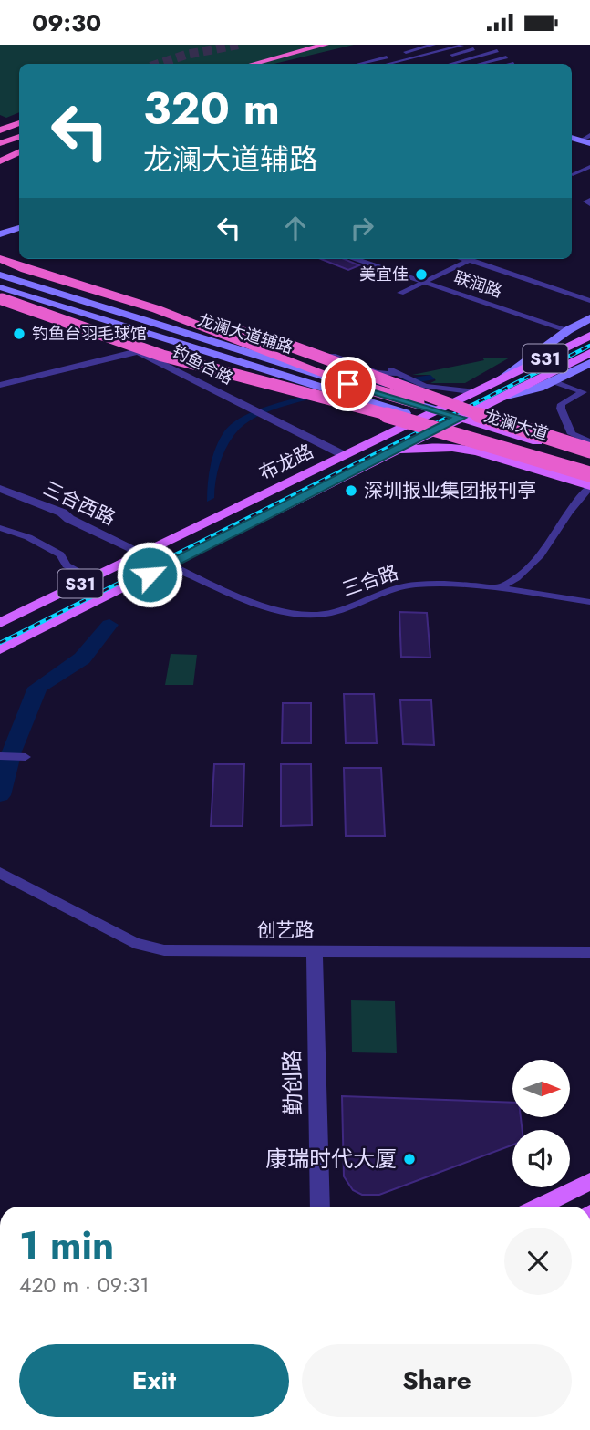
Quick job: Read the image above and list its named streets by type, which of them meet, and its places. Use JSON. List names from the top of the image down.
{
  "streets": {
    "highway": ["龙澜大道"],
    "main road": ["龙澜大道辅路", "S31", "布龙路"],
    "street": [
      "联润路",
      "钓鱼合路",
      "三合西路",
      "三合路",
      "创艺路",
      "勤创路"
    ]
  },
  "crossings": [
    ["龙澜大道辅路", "龙澜大道"],
    ["龙澜大道辅路", "布龙路"],
    ["钓鱼合路", "布龙路"],
    ["布龙路", "三合西路"],
    ["布龙路", "三合路"],
    ["创艺路", "勤创路"]
  ],
  "places": [
    "美宜佳",
    "钓鱼台羽毛球馆",
    "深圳报业集团报刊亭",
    "康瑞时代大厦"
  ],
  "north": "right",
  "page": {
    "status": "09:30",
    "turn": ["320 m", "龙澜大道辅路"],
    "heading": ["1 min", "420 m · 09:31"],
    "buttons": ["Exit", "Share"]
  }
}
